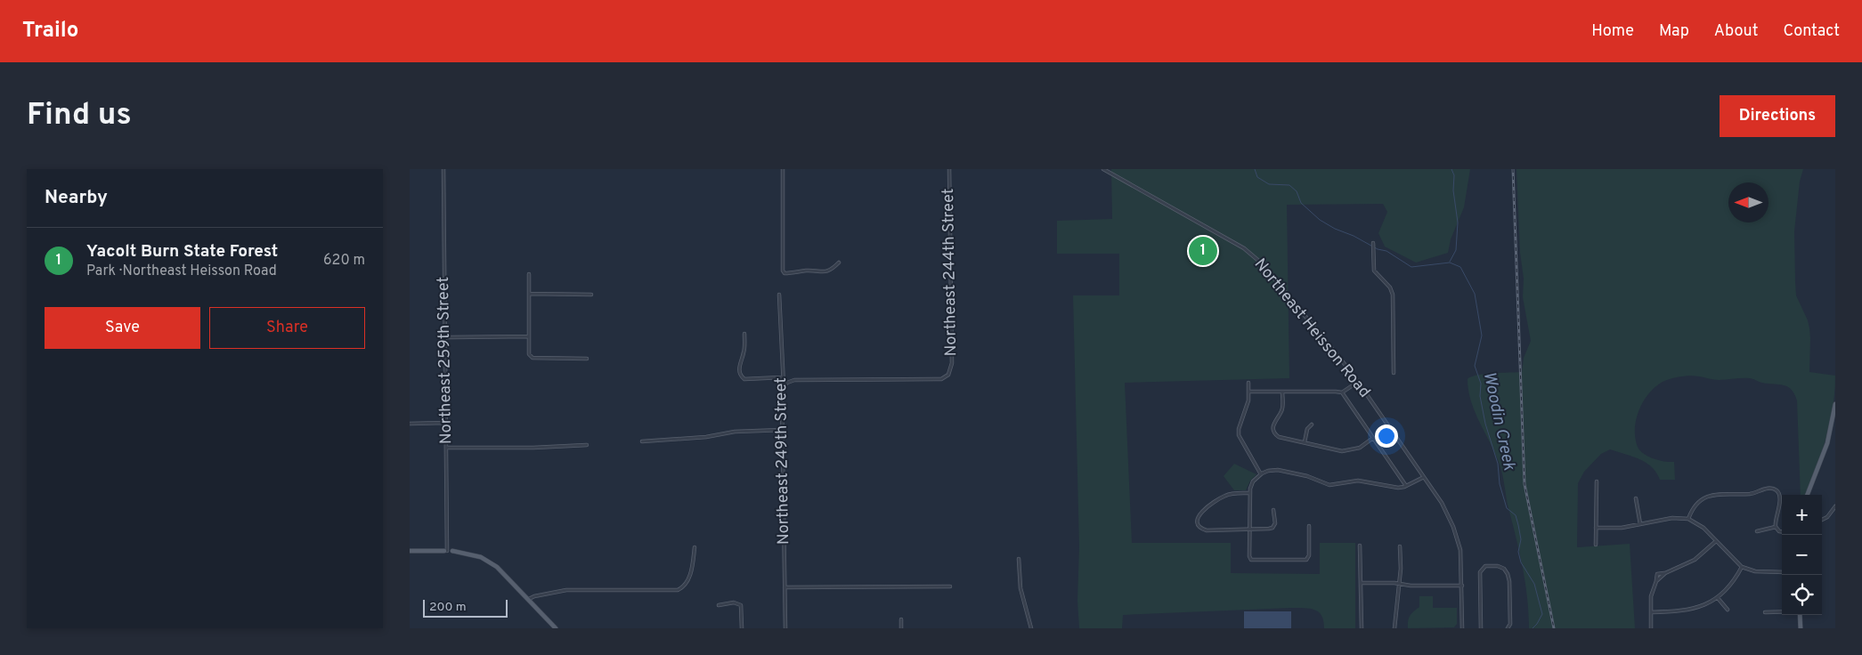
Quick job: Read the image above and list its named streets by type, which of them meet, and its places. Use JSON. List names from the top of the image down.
{
  "streets": {
    "street": [
      "Northeast 244th Street",
      "Northeast Heisson Road",
      "Northeast 259th Street",
      "Northeast 249th Street"
    ]
  },
  "crossings": [
    ["Northeast 244th Street", "Northeast 249th Street"]
  ],
  "water": ["Woodin Creek"],
  "scale_bar": "200 m",
  "north": "left",
  "page": {
    "header": "Trailo",
    "nav": [
      "Home",
      "Map",
      "About",
      "Contact"
    ],
    "buttons": [
      "Directions",
      ["Save", "Share"]
    ],
    "title": "Find us",
    "heading": "Nearby",
    "list": [
      {
        "mark": "1",
        "name": "Yacolt Burn State Forest",
        "note": "Park · Northeast Heisson Road",
        "value": "620 m"
      }
    ],
    "pins": "1",
    "map_buttons": ["+", "−"],
    "scale": "200 m"
  }
}
